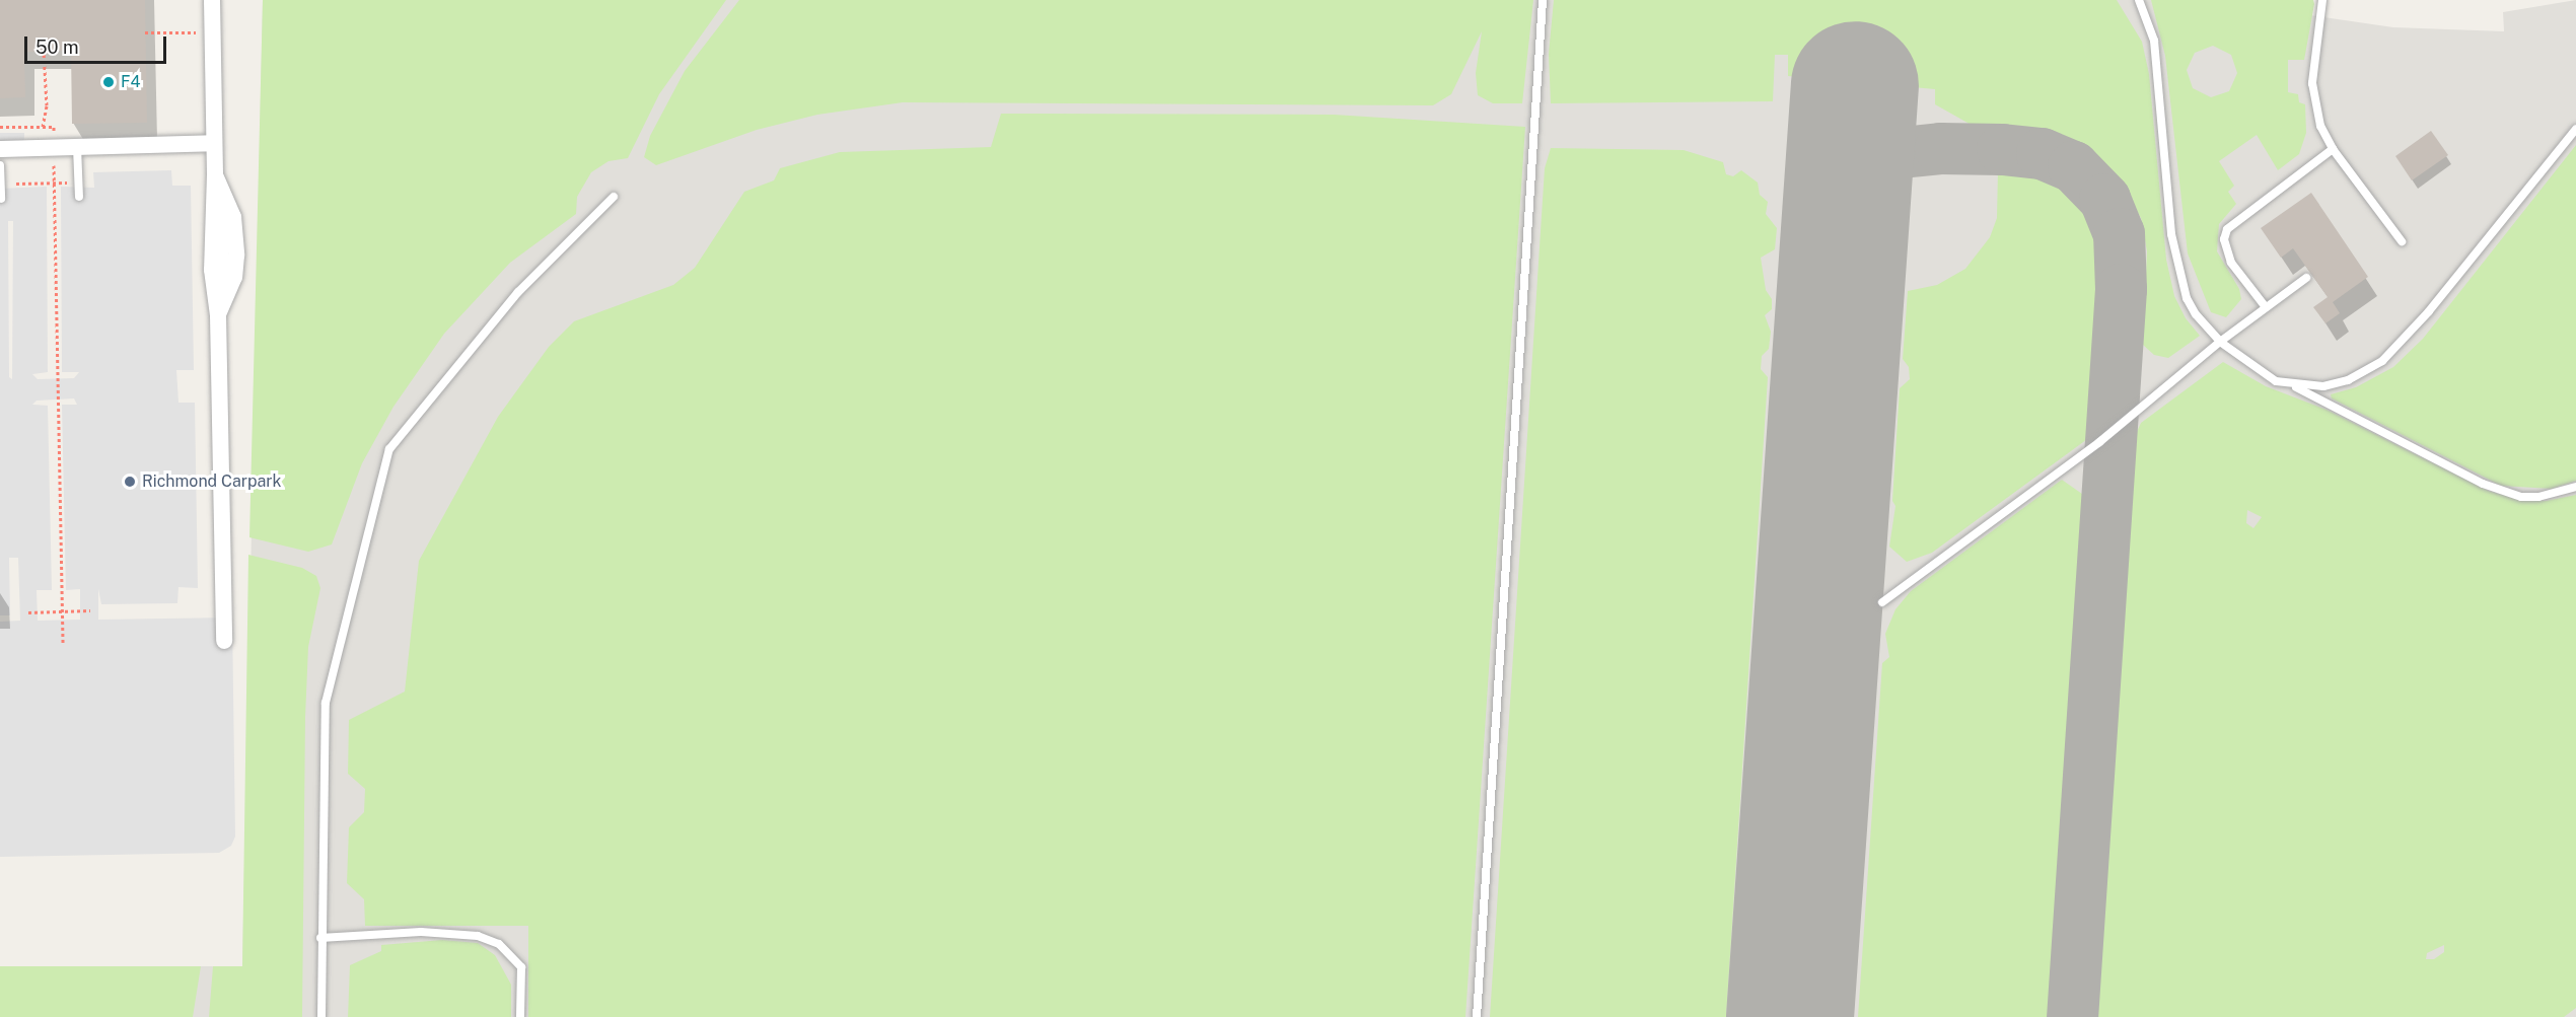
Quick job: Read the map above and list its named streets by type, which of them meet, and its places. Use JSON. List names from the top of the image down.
{
  "places": ["F4", "Richmond Carpark"],
  "scale_bar": "50 m"
}
